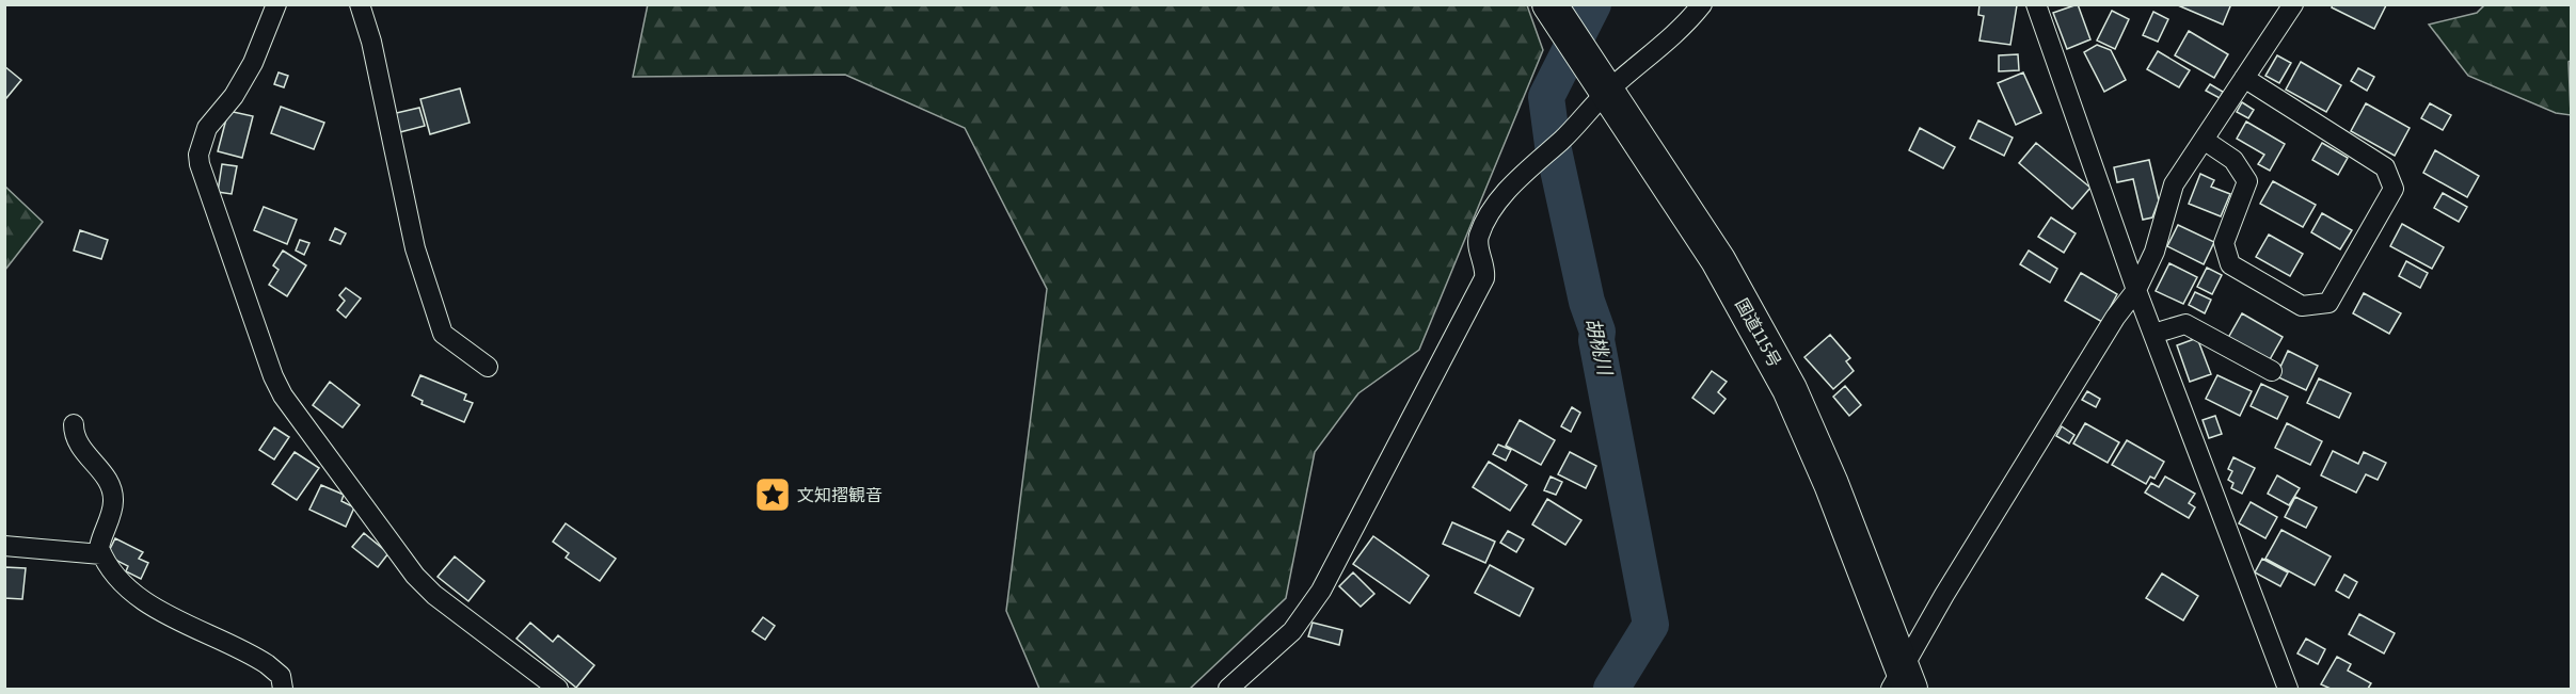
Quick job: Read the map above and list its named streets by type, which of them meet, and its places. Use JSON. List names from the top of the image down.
{
  "streets": {
    "highway": ["国道115号"]
  },
  "water": ["胡桃川"],
  "places": {
    "place": ["文知摺観音"]
  }
}
